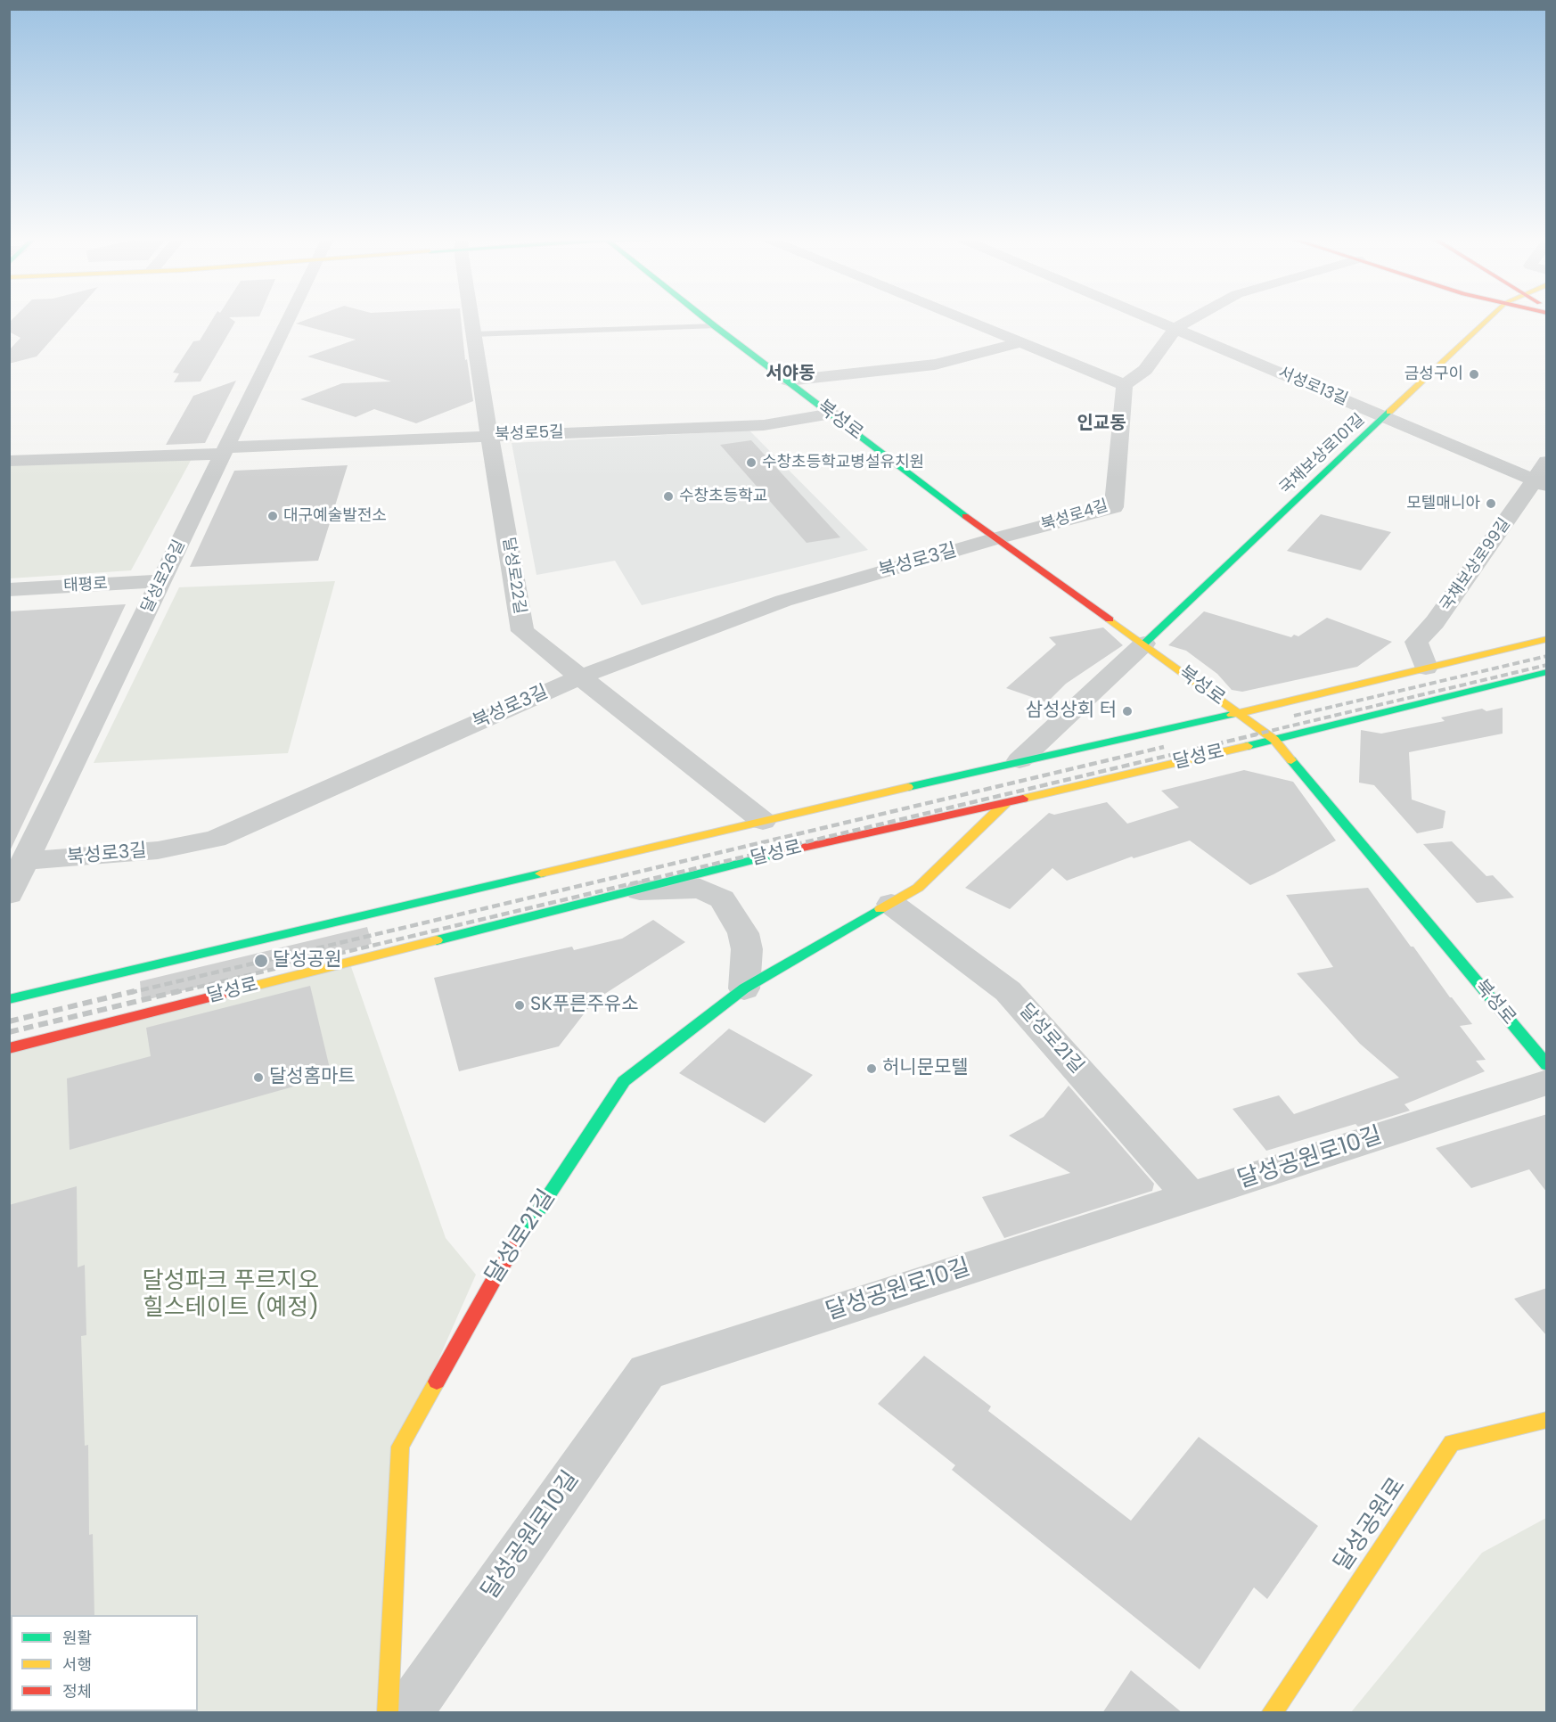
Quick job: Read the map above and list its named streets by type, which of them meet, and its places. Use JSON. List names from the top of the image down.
{
  "streets": {
    "street": [
      "서성로13길",
      "북성로",
      "북성로5길",
      "국채보상로101길",
      "북성로4길",
      "북성로3길",
      "국채보상로99길",
      "달성로22길",
      "달성로26길",
      "태평로",
      "달성로",
      "달성로21길",
      "달성공원로10길",
      "달성공원로"
    ]
  },
  "crossings": [
    ["서성로13길", "국채보상로101길"],
    ["서성로13길", "국채보상로99길"],
    ["북성로", "북성로5길"],
    ["북성로", "국채보상로101길"],
    ["북성로", "북성로4길"],
    ["북성로", "북성로3길"],
    ["북성로", "달성로"],
    ["북성로5길", "달성로22길"],
    ["북성로5길", "달성로26길"],
    ["북성로4길", "북성로3길"],
    ["북성로3길", "달성로22길"],
    ["북성로3길", "달성로26길"],
    ["달성로26길", "태평로"],
    ["달성로", "달성로21길"],
    ["달성로21길", "달성공원로10길"]
  ],
  "districts": ["서야동", "인교동"],
  "parks": ["달성파크 푸르지오 힐스테이트 (예정)"],
  "places": [
    "금성구이",
    "수창초등학교병설유치원",
    "수창초등학교",
    "모텔매니아",
    "대구예술발전소",
    "삼성상회 터",
    "달성공원",
    "SK푸른주유소",
    "허니문모텔",
    "달성홈마트"
  ],
  "legend": ["원활", "서행", "정체"]
}
